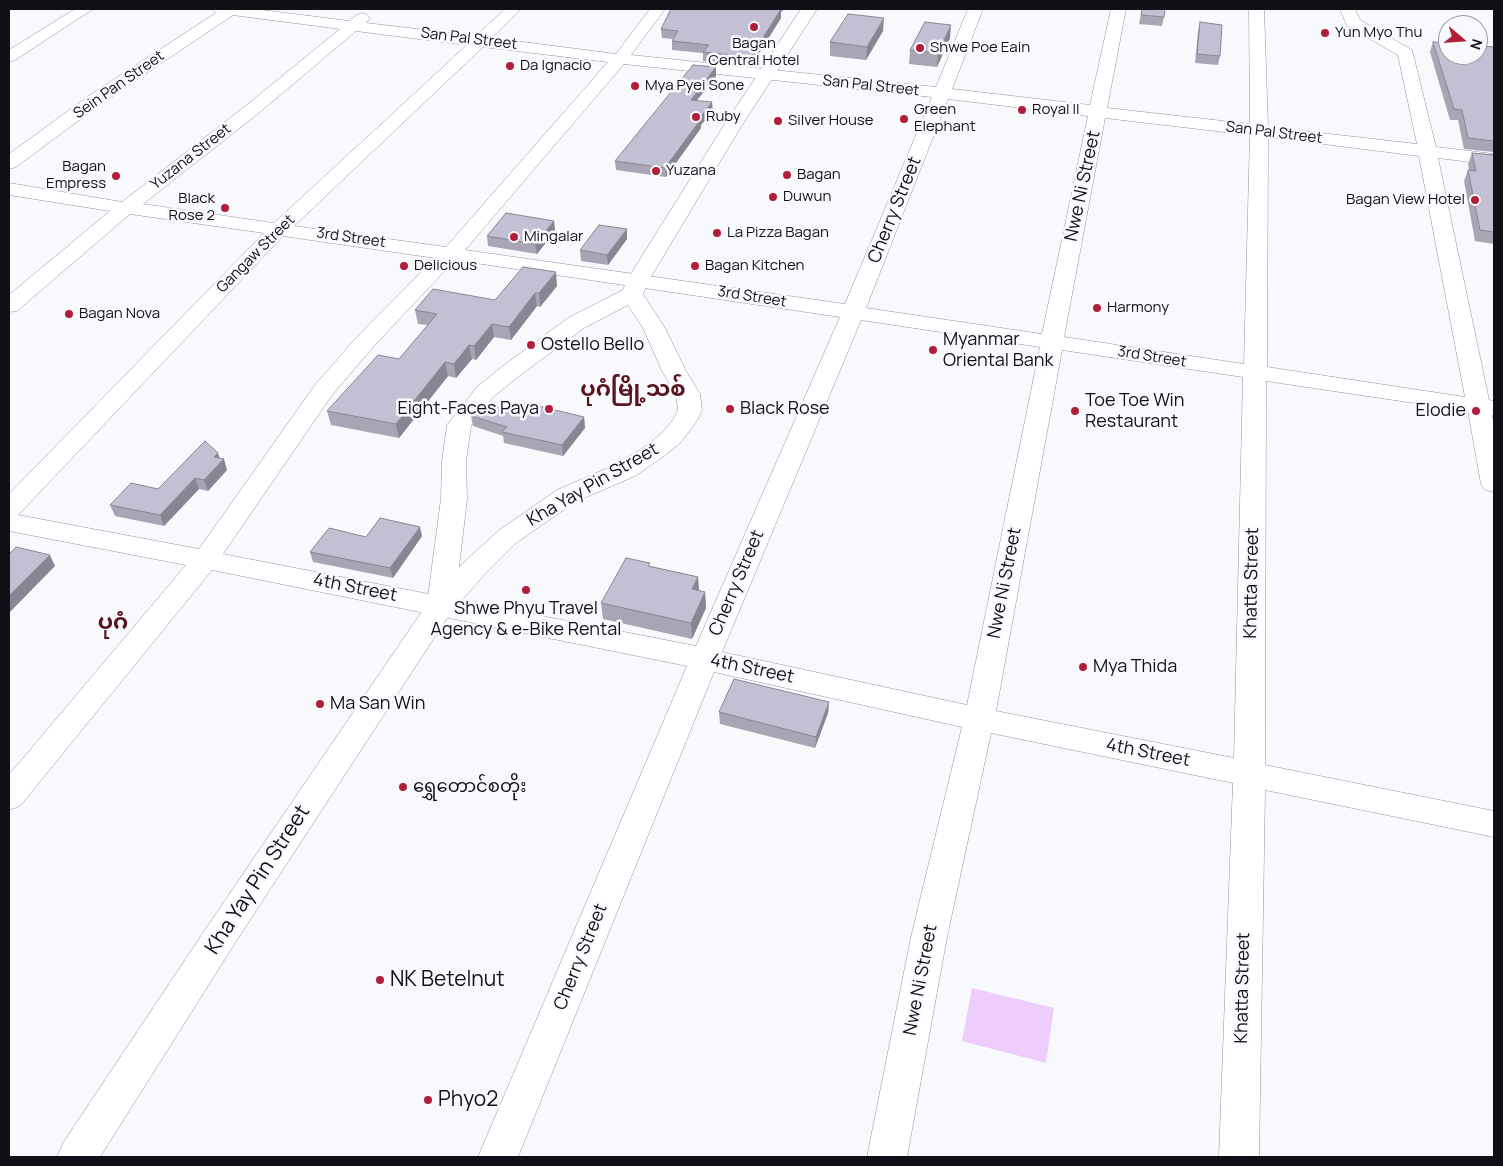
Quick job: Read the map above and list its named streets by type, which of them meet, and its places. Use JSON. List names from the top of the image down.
{
  "streets": {
    "street": [
      "San Pal Street",
      "Sein Pan Street",
      "Yuzana Street",
      "Nwe Ni Street",
      "Cherry Street",
      "3rd Street",
      "Gangaw Street",
      "Kha Yay Pin Street",
      "Khatta Street",
      "4th Street"
    ]
  },
  "crossings": [
    ["San Pal Street", "Sein Pan Street"],
    ["San Pal Street", "Yuzana Street"],
    ["San Pal Street", "Nwe Ni Street"],
    ["San Pal Street", "Cherry Street"],
    ["San Pal Street", "Gangaw Street"],
    ["San Pal Street", "Khatta Street"],
    ["Yuzana Street", "3rd Street"],
    ["Nwe Ni Street", "3rd Street"],
    ["Nwe Ni Street", "4th Street"],
    ["Cherry Street", "3rd Street"],
    ["Cherry Street", "4th Street"],
    ["3rd Street", "Gangaw Street"],
    ["3rd Street", "Kha Yay Pin Street"],
    ["3rd Street", "Khatta Street"],
    ["Kha Yay Pin Street", "4th Street"],
    ["Khatta Street", "4th Street"]
  ],
  "districts": ["ပုဂံမြို့သစ်", "ပုဂံ"],
  "places": [
    "Bagan Central Hotel",
    "Yun Myo Thu",
    "Shwe Poe Eain",
    "Da Ignacio",
    "Mya Pyei Sone",
    "Royal II",
    "Ruby",
    "Green Elephant",
    "Silver House",
    "Yuzana",
    "Bagan",
    "Bagan Empress",
    "Duwun",
    "Bagan View Hotel",
    "Black Rose 2",
    "La Pizza Bagan",
    "Mingalar",
    "Delicious",
    "Bagan Kitchen",
    "Harmony",
    "Bagan Nova",
    "Ostello Bello",
    "Myanmar Oriental Bank",
    "Eight-Faces Paya",
    "Black Rose",
    "Toe Toe Win Restaurant",
    "Elodie",
    "Shwe Phyu Travel Agency & e-Bike Rental",
    "Mya Thida",
    "Ma San Win",
    "ရွှေတောင်စတိုး",
    "NK Betelnut",
    "Phyo2"
  ],
  "north": "right"
}
